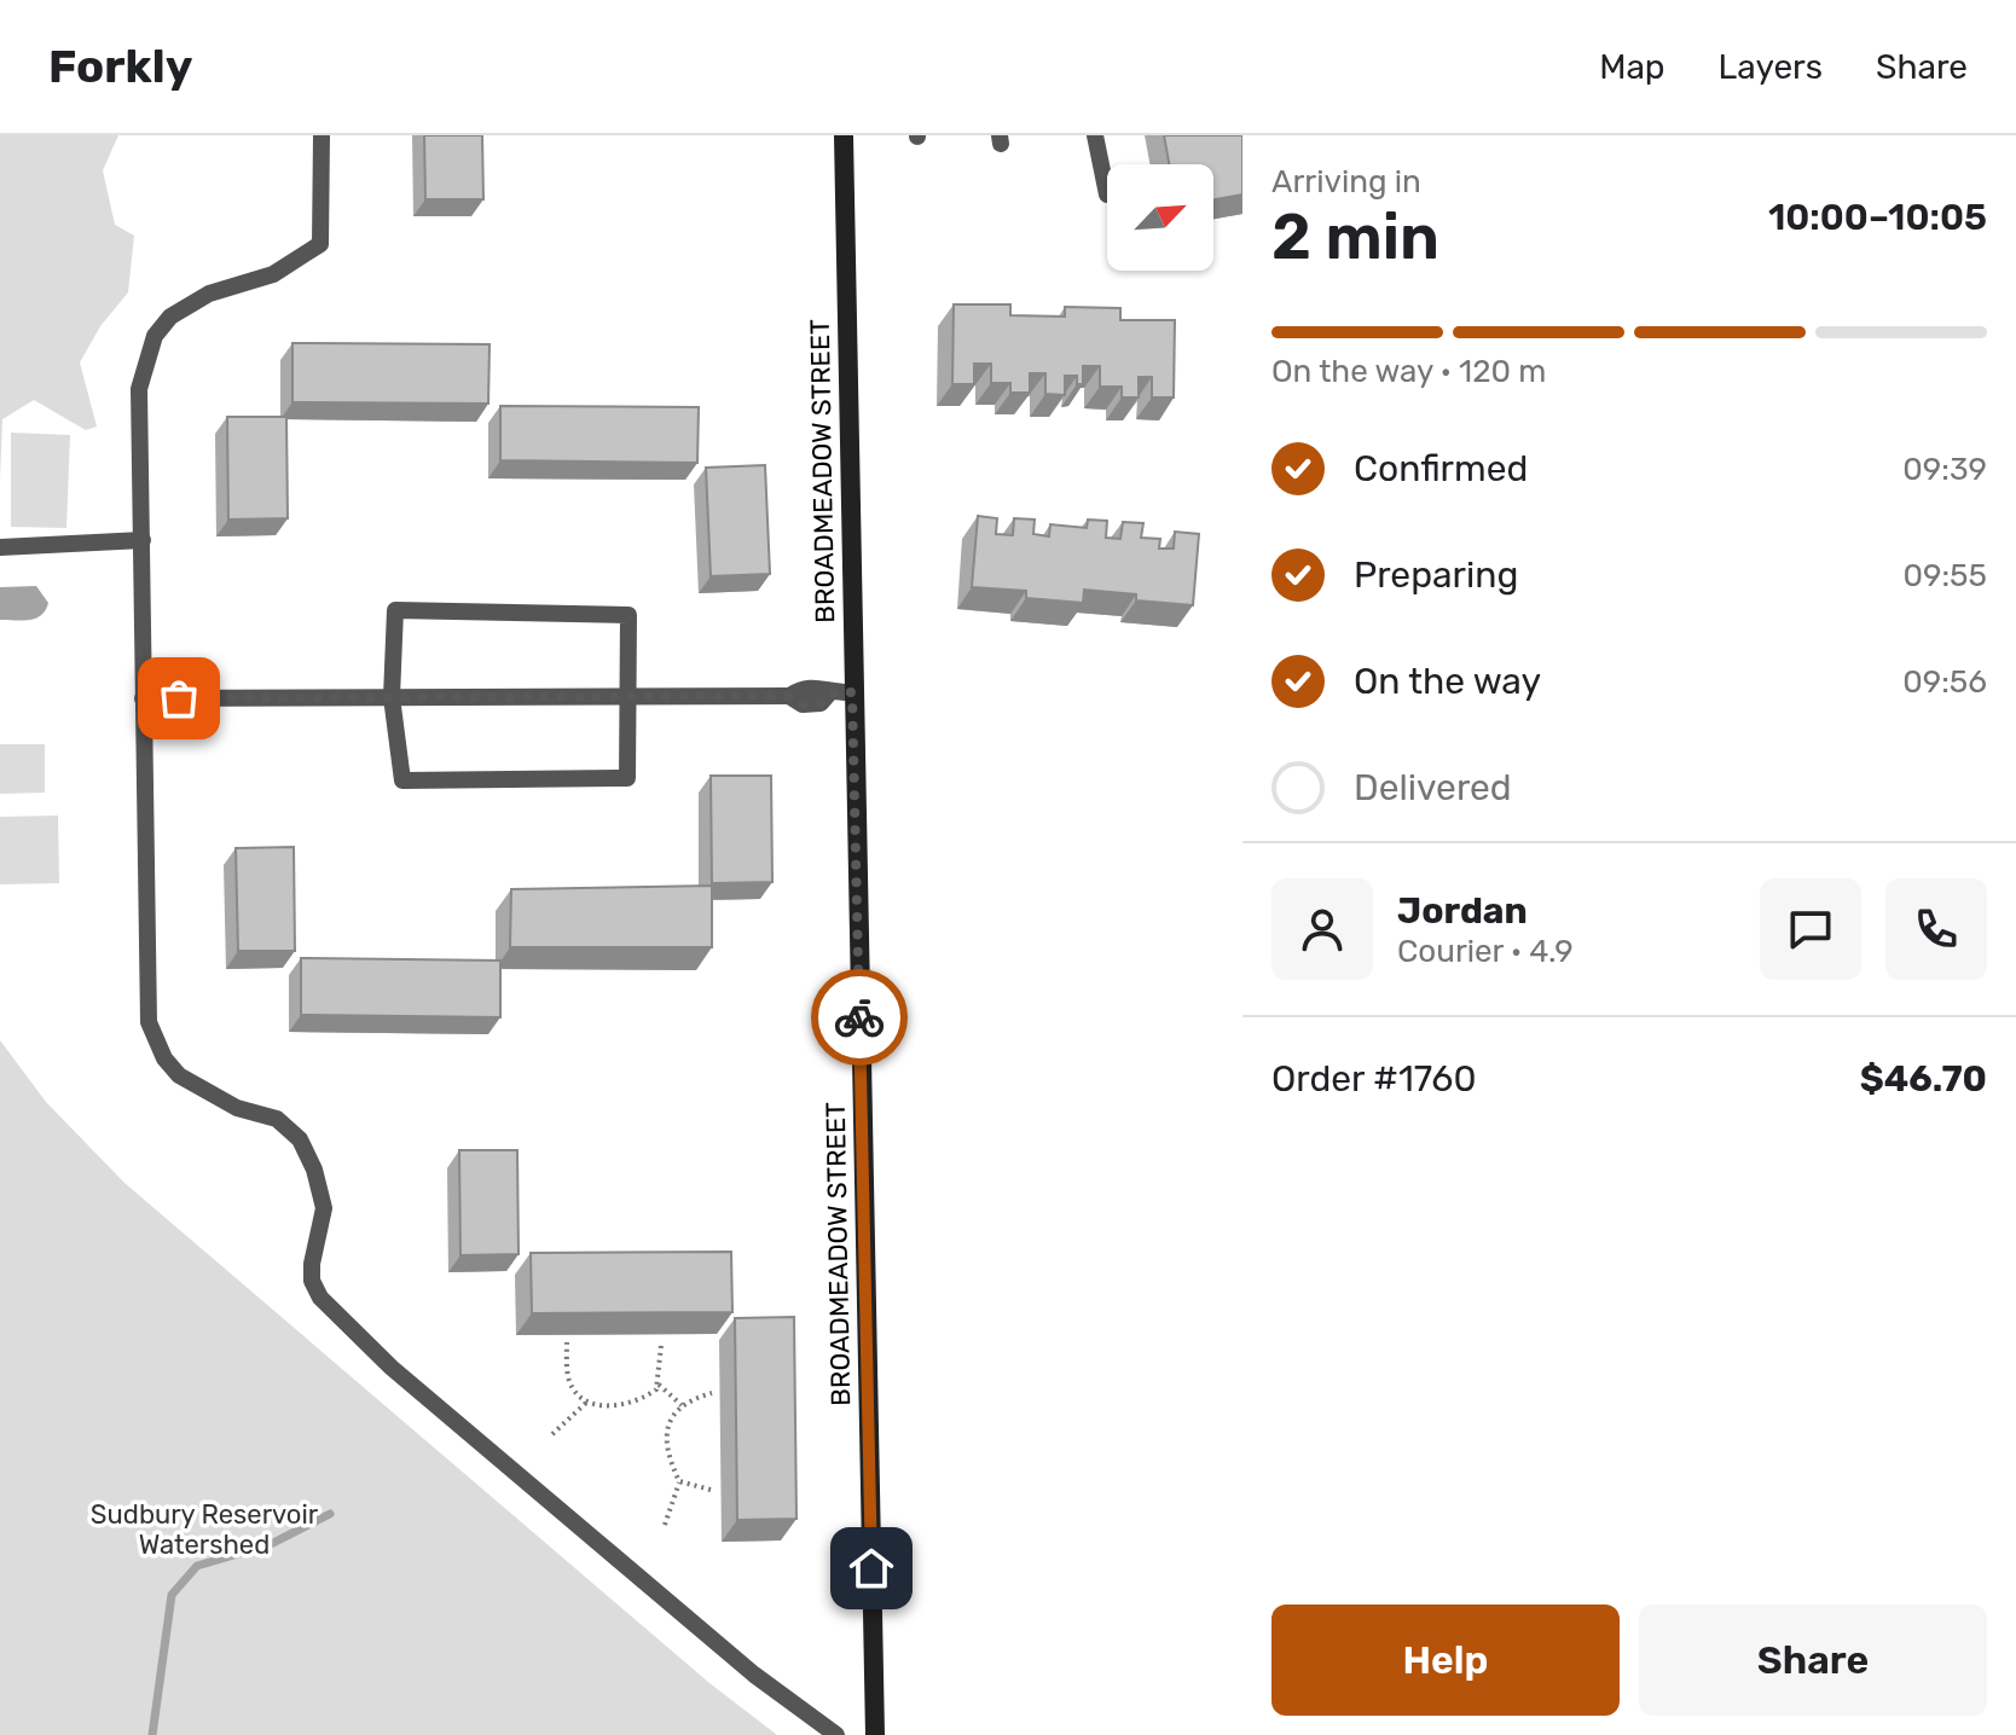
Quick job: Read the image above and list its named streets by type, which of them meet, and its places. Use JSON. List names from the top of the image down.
{
  "streets": {
    "street": ["BROADMEADOW STREET"]
  },
  "parks": ["Sudbury Reservoir Watershed"],
  "north": "top right",
  "page": {
    "header": "Forkly",
    "nav": ["Map", "Layers", "Share"],
    "heading": ["2 min", "Arriving in", "10:00–10:05"],
    "panel": [
      "Jordan",
      "Courier · 4.9",
      "Order #1760",
      "$46.70"
    ],
    "bar": "On the way · 120 m",
    "list": [
      ["Confirmed", "09:39"],
      ["Preparing", "09:55"],
      ["On the way", "09:56"],
      "Delivered"
    ],
    "buttons": ["Help", "Share"]
  }
}
